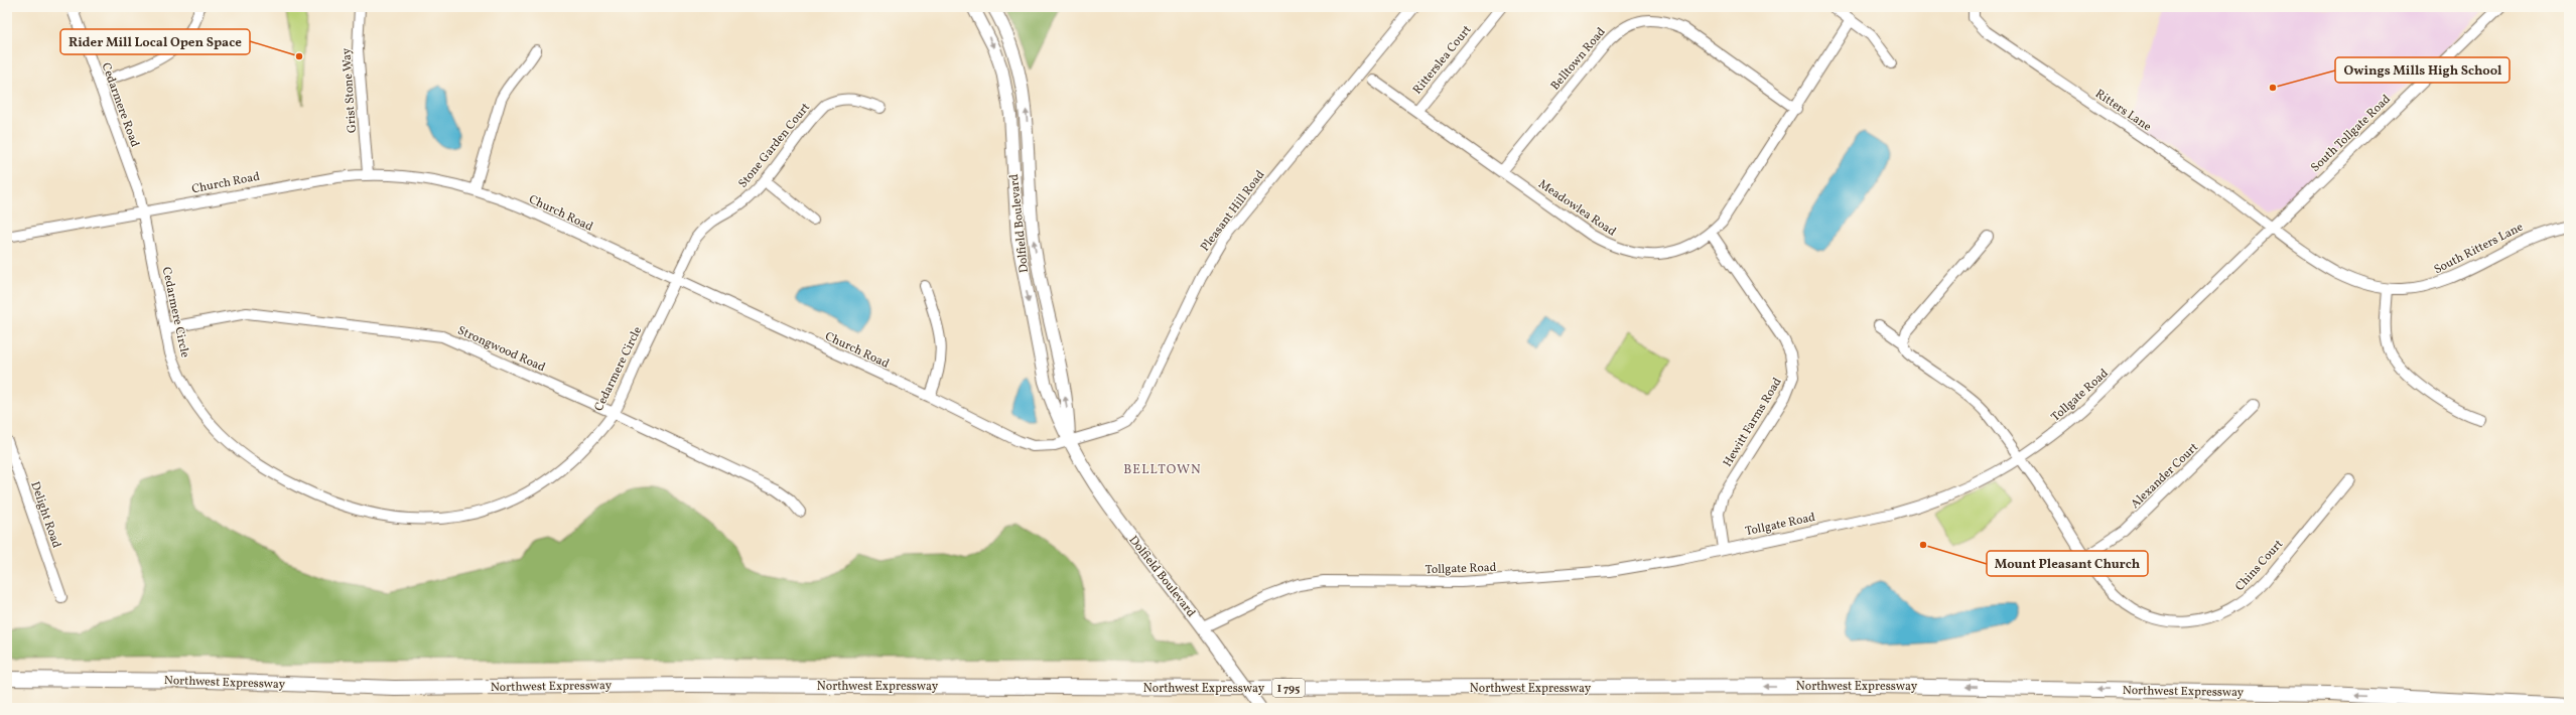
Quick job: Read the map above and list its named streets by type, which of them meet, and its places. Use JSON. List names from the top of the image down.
{
  "streets": {
    "highway": ["Northwest Expressway", "I 795"],
    "main road": ["Dolfield Boulevard"],
    "street": [
      "Belltown Road",
      "Ritterslea Court",
      "Grist Stone Way",
      "Cedarmere Road",
      "Ritters Lane",
      "South Tollgate Road",
      "Stone Garden Court",
      "Church Road",
      "Meadowlea Road",
      "Pleasant Hill Road",
      "South Ritters Lane",
      "Cedarmere Circle",
      "Strongwood Road",
      "Tollgate Road",
      "Hewitt Farms Road",
      "Alexander Court",
      "Delight Road",
      "Chins Court"
    ]
  },
  "crossings": [
    ["Belltown Road", "Meadowlea Road"],
    ["Ritterslea Court", "Meadowlea Road"],
    ["Grist Stone Way", "Church Road"],
    ["Cedarmere Road", "Church Road"],
    ["Cedarmere Road", "Cedarmere Circle"],
    ["Ritters Lane", "South Tollgate Road"],
    ["Ritters Lane", "South Ritters Lane"],
    ["Ritters Lane", "Tollgate Road"],
    ["South Tollgate Road", "South Ritters Lane"],
    ["South Tollgate Road", "Tollgate Road"],
    ["Stone Garden Court", "Church Road"],
    ["Stone Garden Court", "Cedarmere Circle"],
    ["Church Road", "Pleasant Hill Road"],
    ["Church Road", "Dolfield Boulevard"],
    ["Church Road", "Cedarmere Circle"],
    ["Meadowlea Road", "Hewitt Farms Road"],
    ["Pleasant Hill Road", "Dolfield Boulevard"],
    ["Dolfield Boulevard", "Tollgate Road"],
    ["South Ritters Lane", "Tollgate Road"],
    ["Cedarmere Circle", "Strongwood Road"],
    ["Tollgate Road", "Hewitt Farms Road"],
    ["Tollgate Road", "Chins Court"],
    ["Alexander Court", "Chins Court"]
  ],
  "one_way": ["Northwest Expressway"],
  "districts": ["BELLTOWN"],
  "places": ["Rider Mill Local Open Space", "Owings Mills High School", "Mount Pleasant Church"]
}
